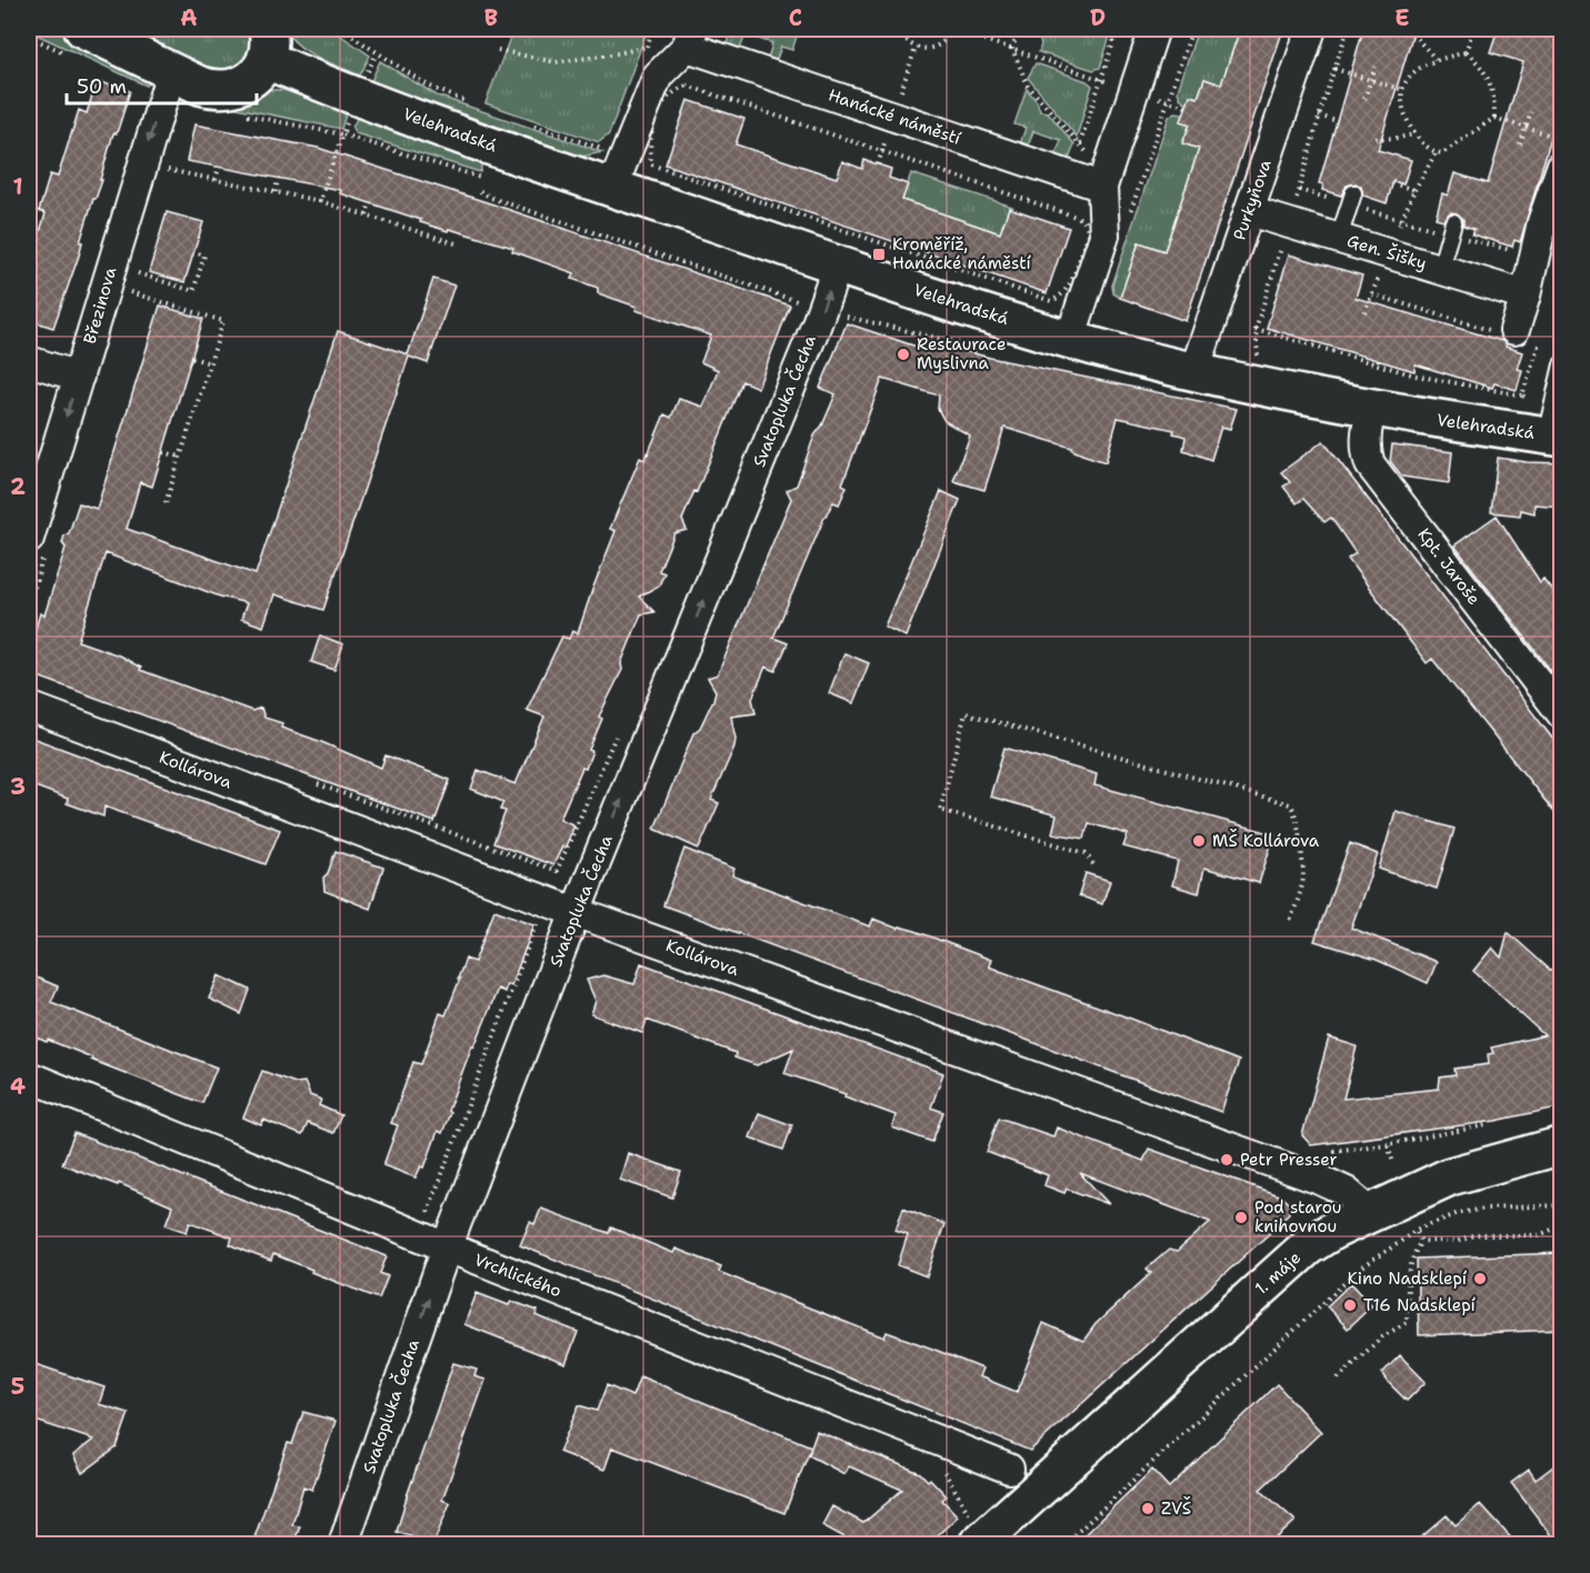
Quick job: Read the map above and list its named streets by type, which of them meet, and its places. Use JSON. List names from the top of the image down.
{
  "streets": {
    "main road": ["Velehradská", "1. máje"],
    "street": [
      "Hanácké náměstí",
      "Purkyňova",
      "Gen. Šišky",
      "Březinova",
      "Svatopluka Čecha",
      "Kpt. Jaroše",
      "Kollárova",
      "Vrchlického"
    ]
  },
  "crossings": [
    ["Hanácké náměstí", "Velehradská"],
    ["Velehradská", "Purkyňova"],
    ["Velehradská", "Březinova"],
    ["Velehradská", "Svatopluka Čecha"],
    ["Velehradská", "Kpt. Jaroše"],
    ["Purkyňova", "Gen. Šišky"],
    ["Svatopluka Čecha", "Kollárova"],
    ["Svatopluka Čecha", "Vrchlického"],
    ["Kollárova", "1. máje"]
  ],
  "one_way": ["Březinova", "Svatopluka Čecha"],
  "places": {
    "transit": ["Kroměříž, Hanácké náměstí"],
    "other": [
      "Restaurace Myslivna",
      "MŠ Kollárova",
      "Petr Presser",
      "Pod starou knihovnou",
      "Kino Nadsklepí",
      "T16 Nadsklepí",
      "ZVŠ"
    ]
  },
  "scale_bar": "50 m",
  "grid": {
    "columns": [
      "A",
      "B",
      "C",
      "D",
      "E"
    ],
    "rows": [
      "1",
      "2",
      "3",
      "4",
      "5"
    ]
  }
}
